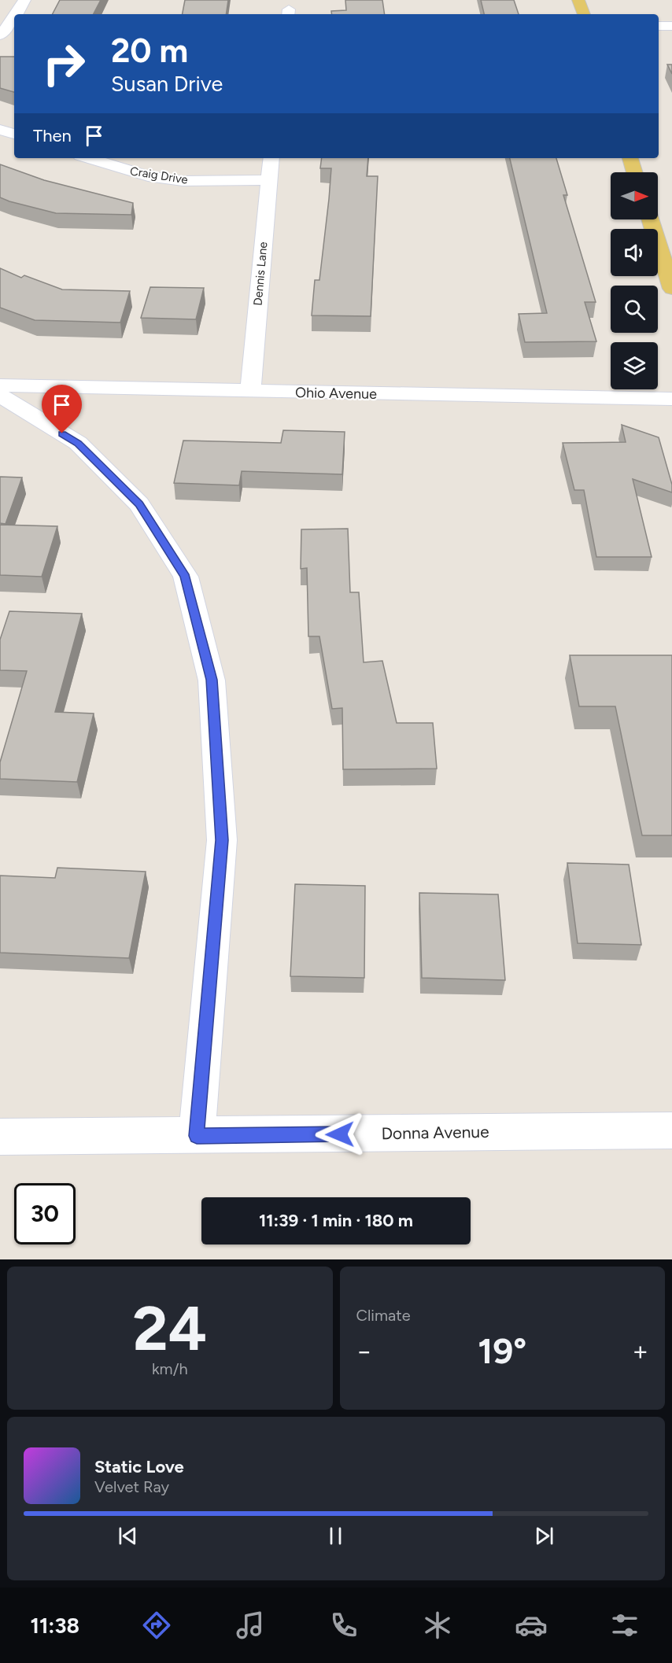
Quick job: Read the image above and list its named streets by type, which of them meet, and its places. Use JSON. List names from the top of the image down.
{
  "streets": {
    "street": [
      "Craig Drive",
      "Dennis Lane",
      "Ohio Avenue",
      "Donna Avenue"
    ]
  },
  "crossings": [
    ["Craig Drive", "Dennis Lane"],
    ["Dennis Lane", "Ohio Avenue"]
  ],
  "north": "right",
  "page": {
    "turn": ["20 m", "Susan Drive"],
    "then": "Then",
    "limit": "30",
    "trip": "11:39 · 1 min · 180 m",
    "tile": [
      ["24", "km/h"],
      "Climate"
    ],
    "heat": ["−", "19°", "+"],
    "song": ["Static Love", "Velvet Ray"],
    "tabs": "11:38"
  }
}
